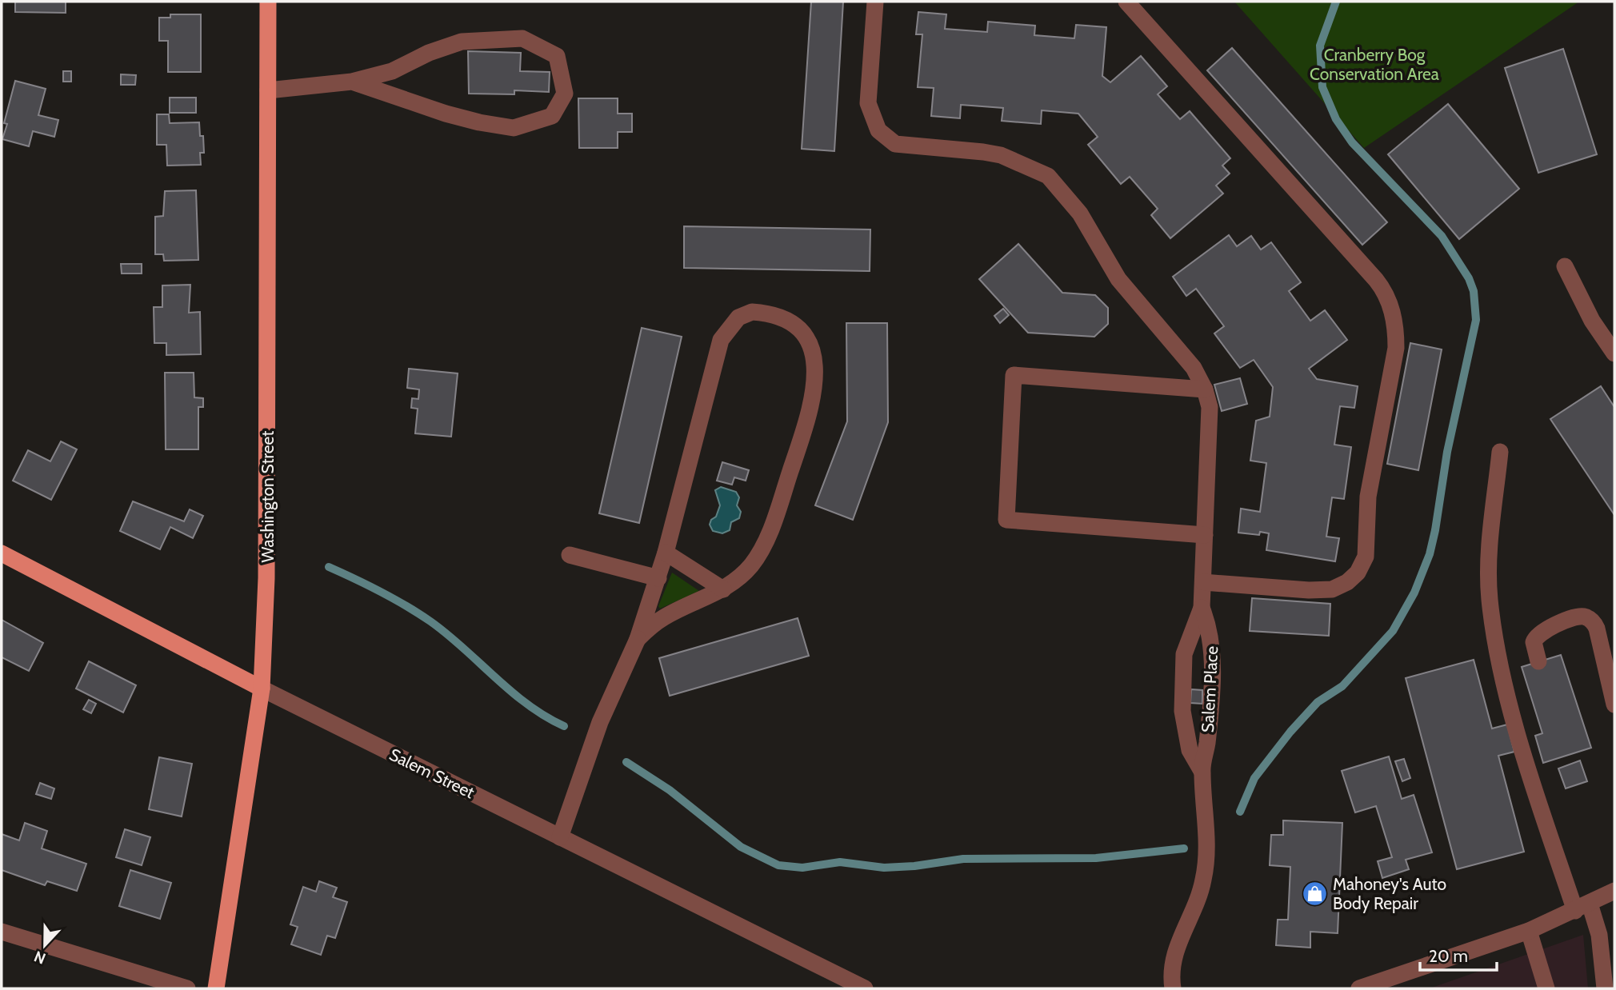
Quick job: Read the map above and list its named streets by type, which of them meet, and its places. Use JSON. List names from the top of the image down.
{
  "streets": {
    "main road": ["Washington Street", "Salem Street"],
    "street": ["Salem Place"]
  },
  "crossings": [
    ["Washington Street", "Salem Street"]
  ],
  "parks": ["Cranberry Bog Conservation Area"],
  "places": {
    "shop": ["Mahoney's Auto Body Repair"]
  },
  "scale_bar": "20 m",
  "north": "bottom"
}
